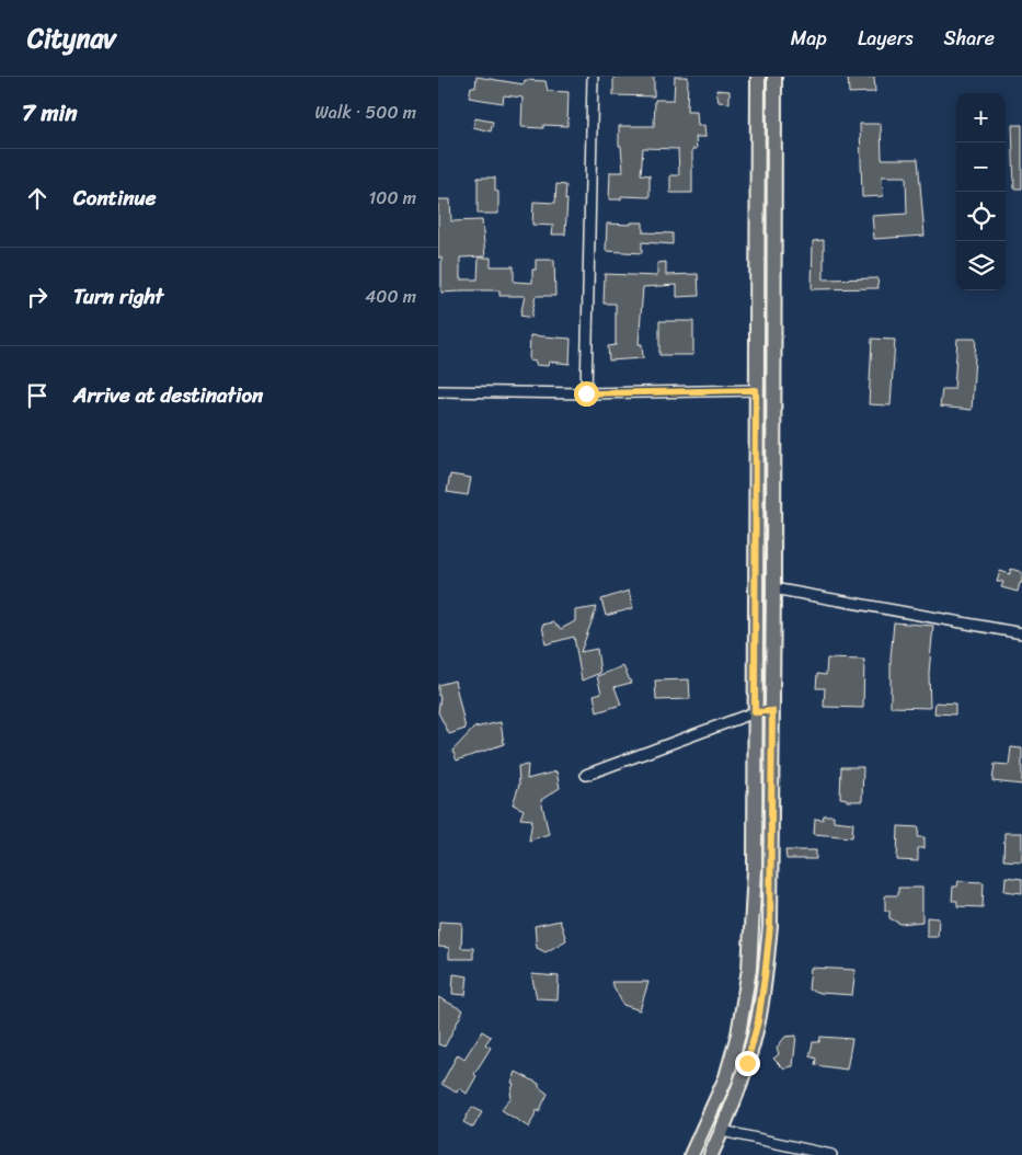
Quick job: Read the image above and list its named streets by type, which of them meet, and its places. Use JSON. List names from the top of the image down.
{
  "page": {
    "header": "Citynav",
    "nav": ["Map", "Layers", "Share"],
    "heading": ["7 min", "Walk · 500 m"],
    "map_buttons": ["+", "−"],
    "list": [
      ["Continue", "100 m"],
      ["Turn right", "400 m"],
      "Arrive at destination"
    ]
  }
}
